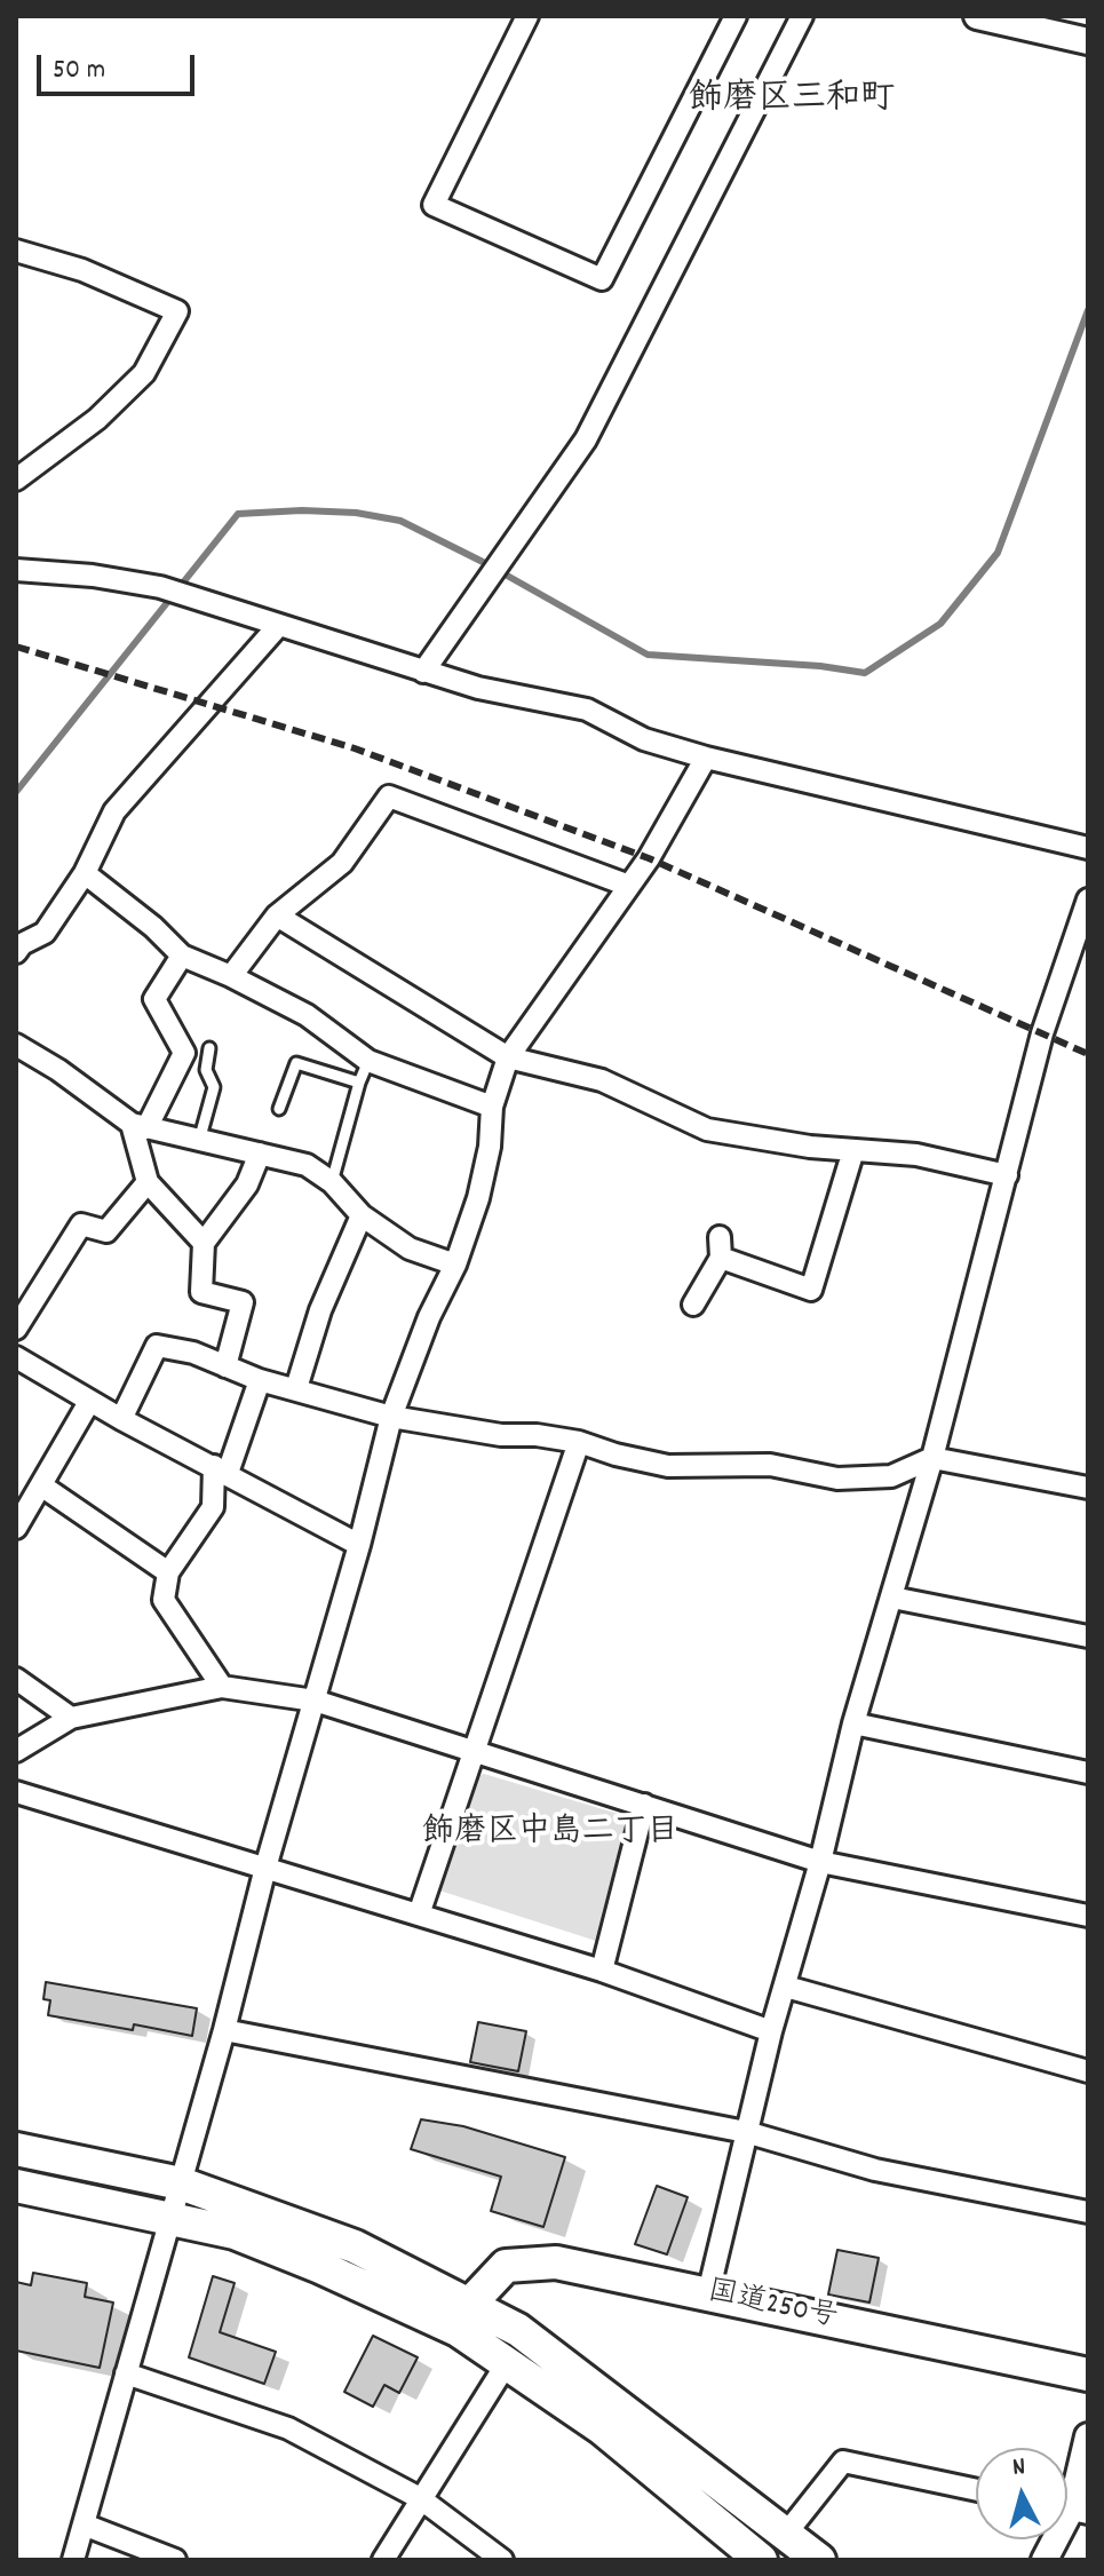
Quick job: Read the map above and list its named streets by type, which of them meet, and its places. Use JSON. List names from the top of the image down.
{
  "streets": {
    "highway": ["国道250号"]
  },
  "districts": ["飾磨区三和町", "飾磨区中島二丁目"],
  "scale_bar": "50 m",
  "north": "top"
}
